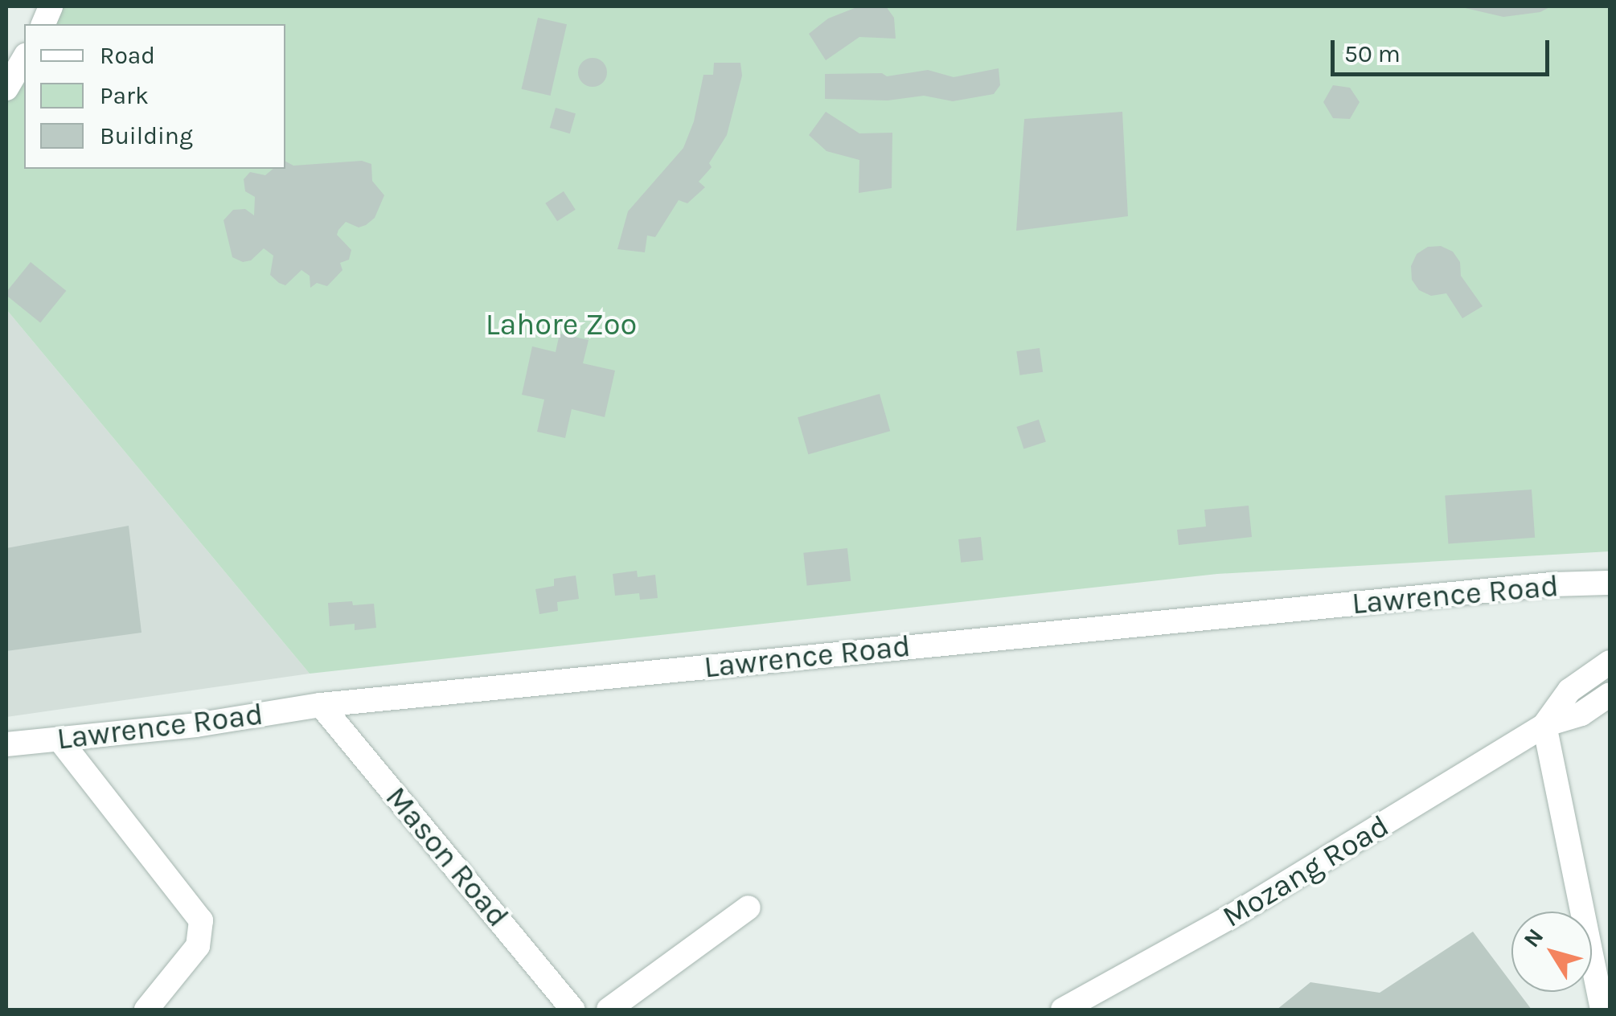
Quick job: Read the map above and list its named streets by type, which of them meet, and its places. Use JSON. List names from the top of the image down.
{
  "streets": {
    "main road": ["Lawrence Road", "Mason Road", "Mozang Road"]
  },
  "crossings": [
    ["Lawrence Road", "Mason Road"]
  ],
  "parks": ["Lahore Zoo"],
  "legend": ["Road", "Park", "Building"],
  "scale_bar": "50 m",
  "north": "top left"
}
